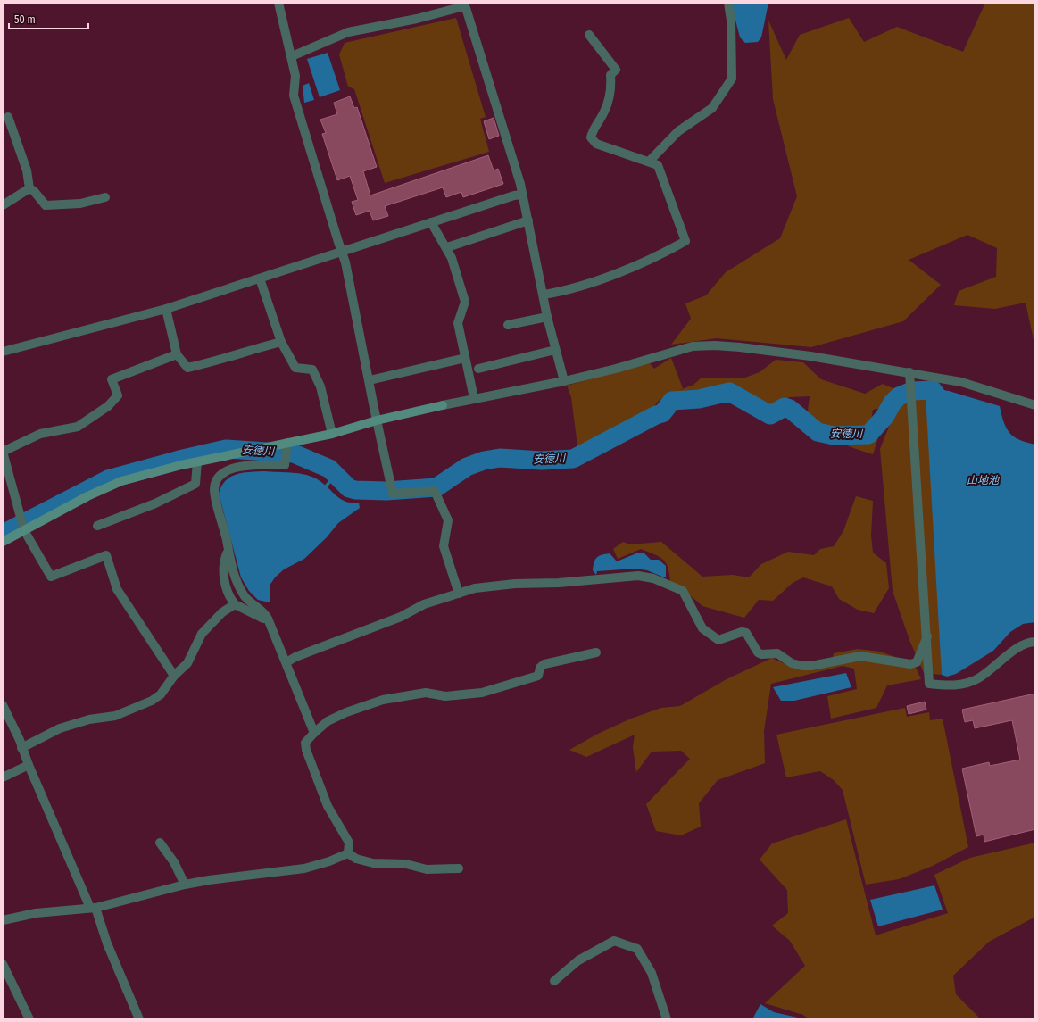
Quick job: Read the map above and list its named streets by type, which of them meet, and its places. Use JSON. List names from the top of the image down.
{
  "water": ["安徳川", "山地池"],
  "scale_bar": "50 m"
}
